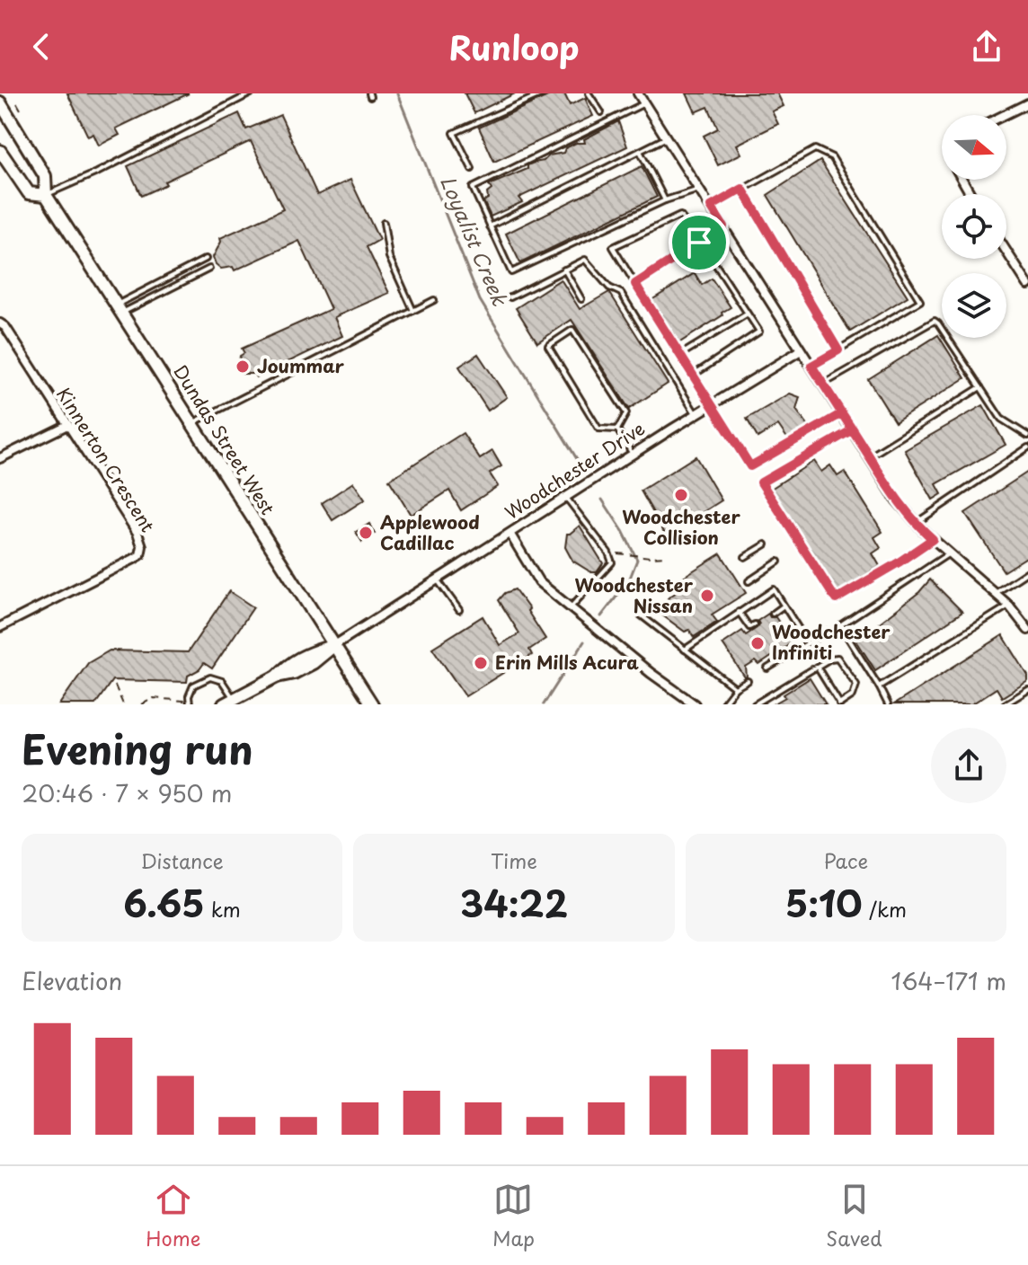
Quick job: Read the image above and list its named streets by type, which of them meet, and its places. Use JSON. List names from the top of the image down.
{
  "streets": {
    "main road": ["Dundas Street West", "Woodchester Drive"],
    "street": ["Kinnerton Crescent"]
  },
  "crossings": [
    ["Dundas Street West", "Woodchester Drive"]
  ],
  "water": ["Loyalist Creek"],
  "places": [
    "Joummar",
    "Woodchester Collision",
    "Applewood Cadillac",
    "Woodchester Nissan",
    "Woodchester Infiniti",
    "Erin Mills Acura"
  ],
  "north": "right",
  "page": {
    "header": "Runloop",
    "heading": ["Evening run", "20:46 · 7 × 950 m"],
    "stats": [
      ["Distance", "6.65 km"],
      ["Time", "34:22"],
      ["Pace", "5:10 /km"]
    ],
    "chart": ["Elevation", "164–171 m"],
    "tabs": ["Home", "Map", "Saved"]
  }
}
